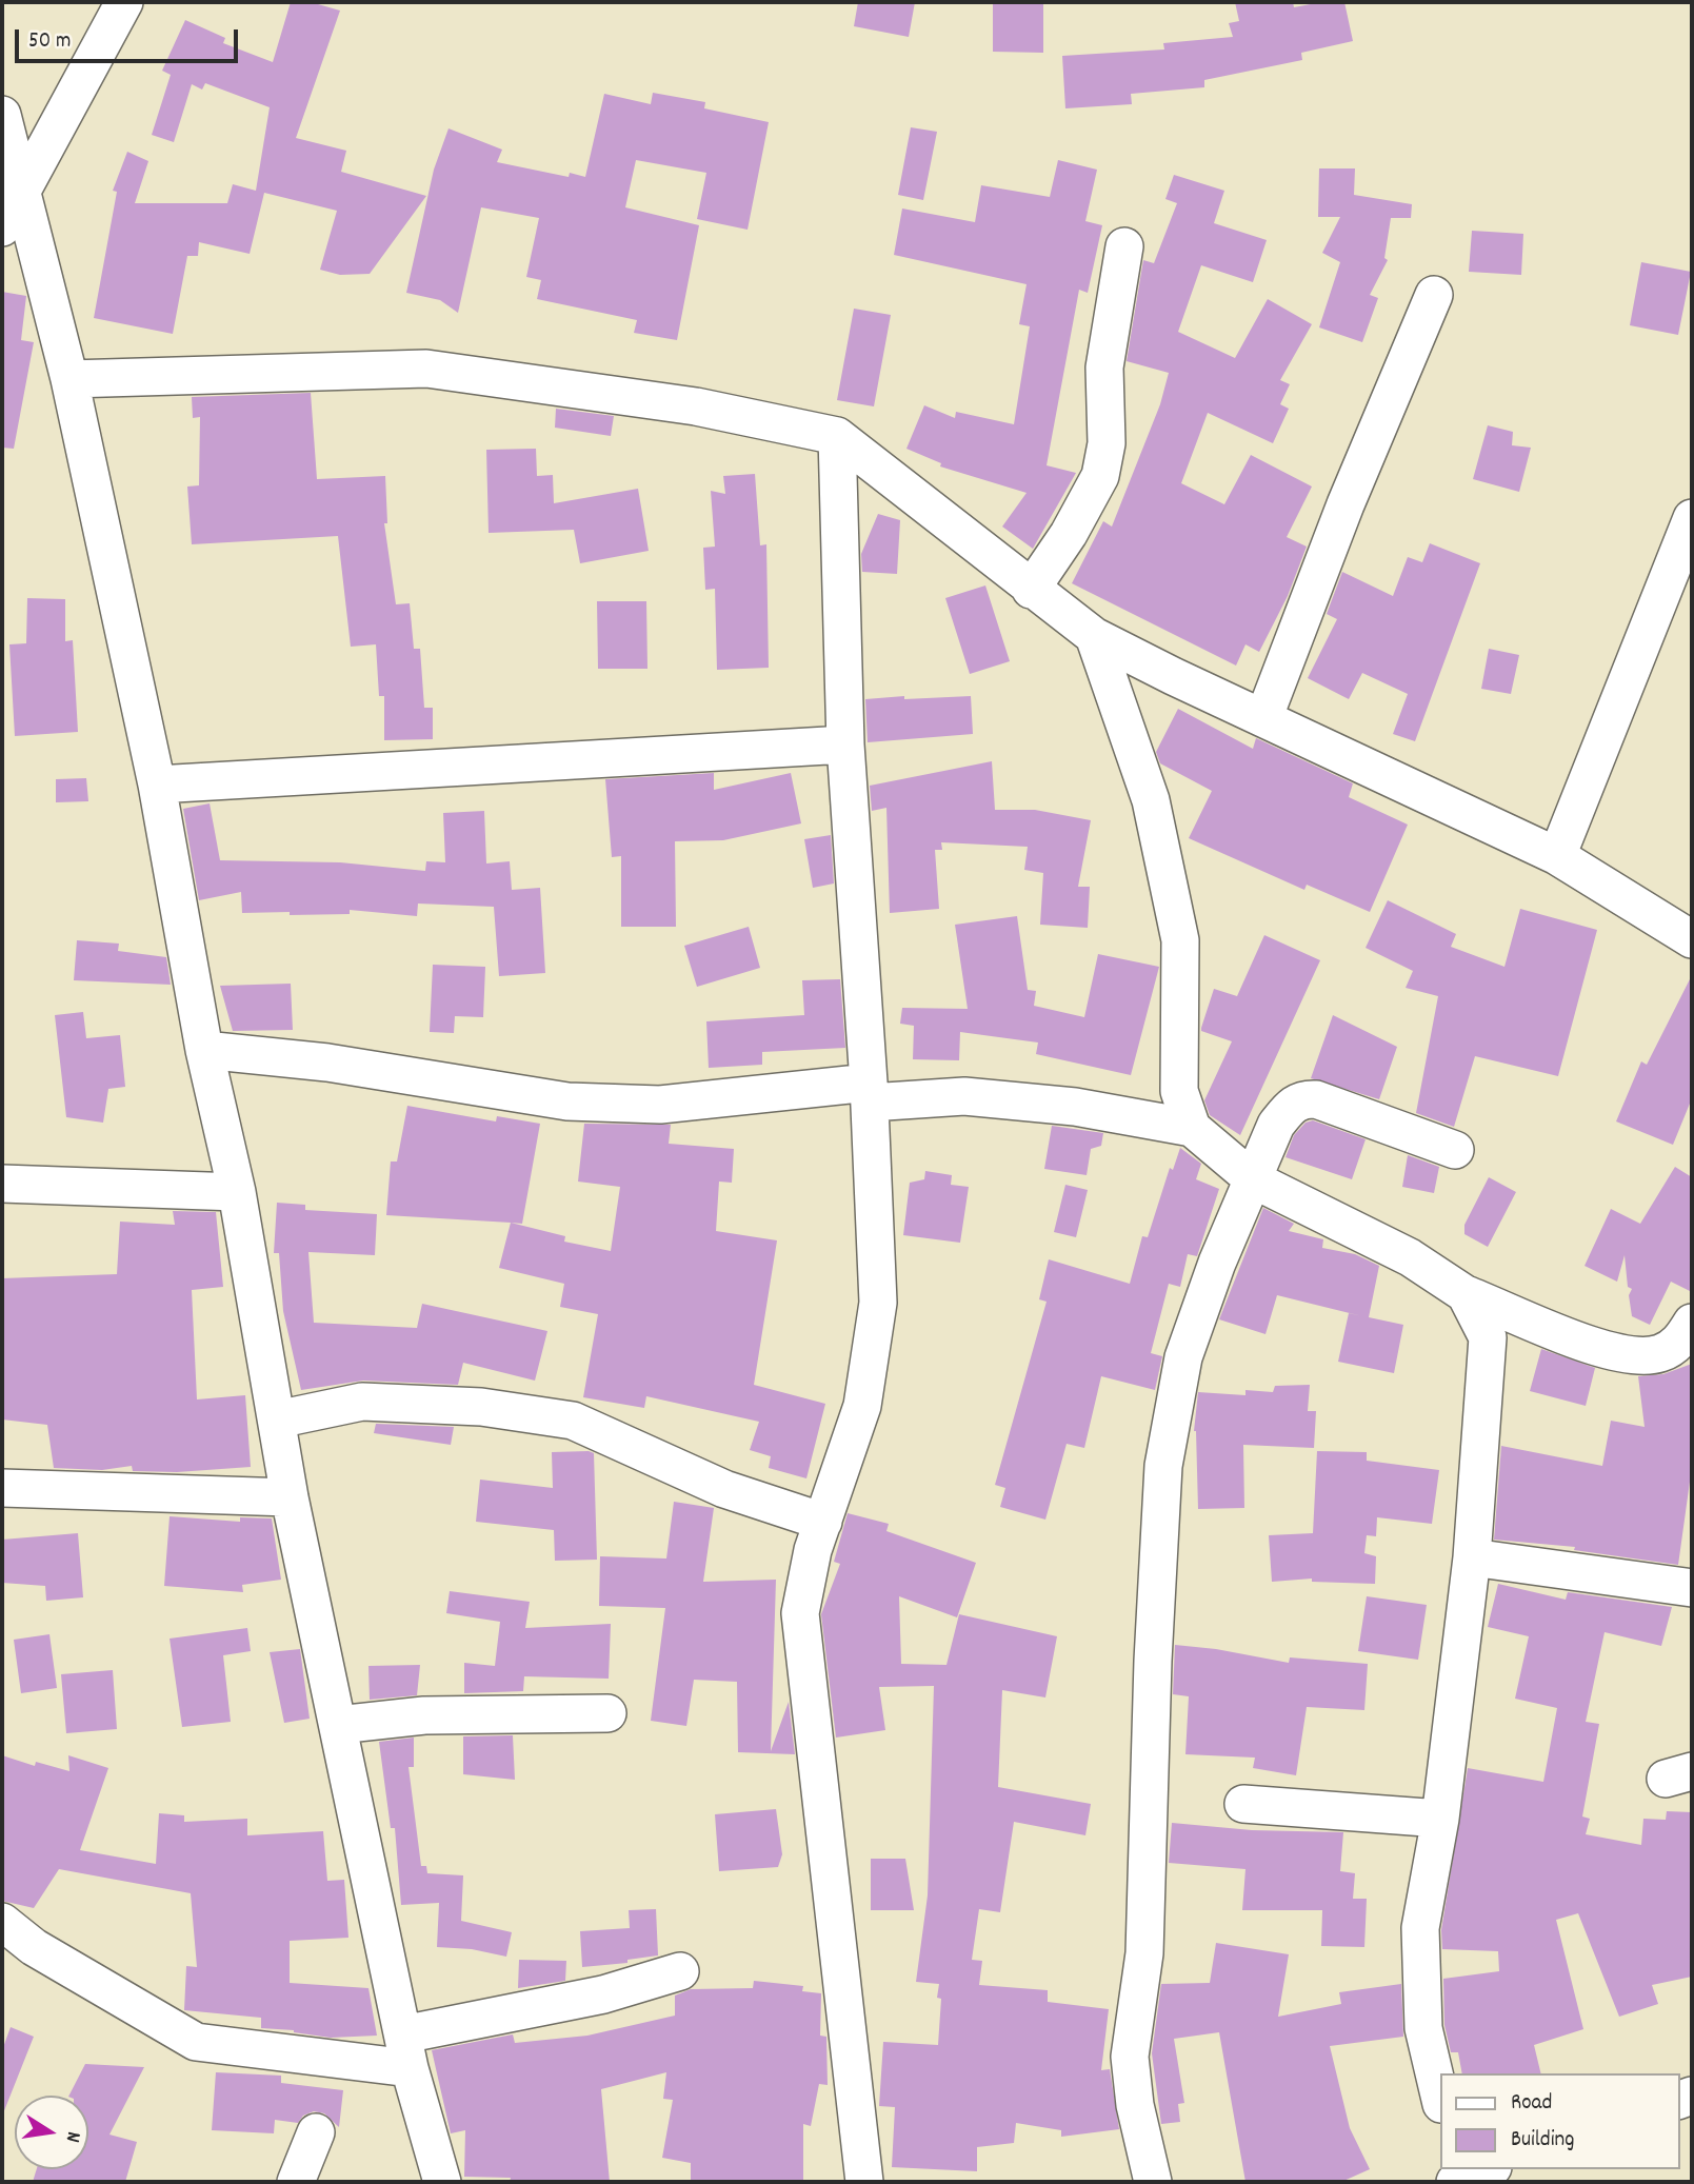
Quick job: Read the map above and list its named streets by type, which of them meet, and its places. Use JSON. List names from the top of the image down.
{
  "legend": ["Road", "Building"],
  "scale_bar": "50 m",
  "north": "right"
}
